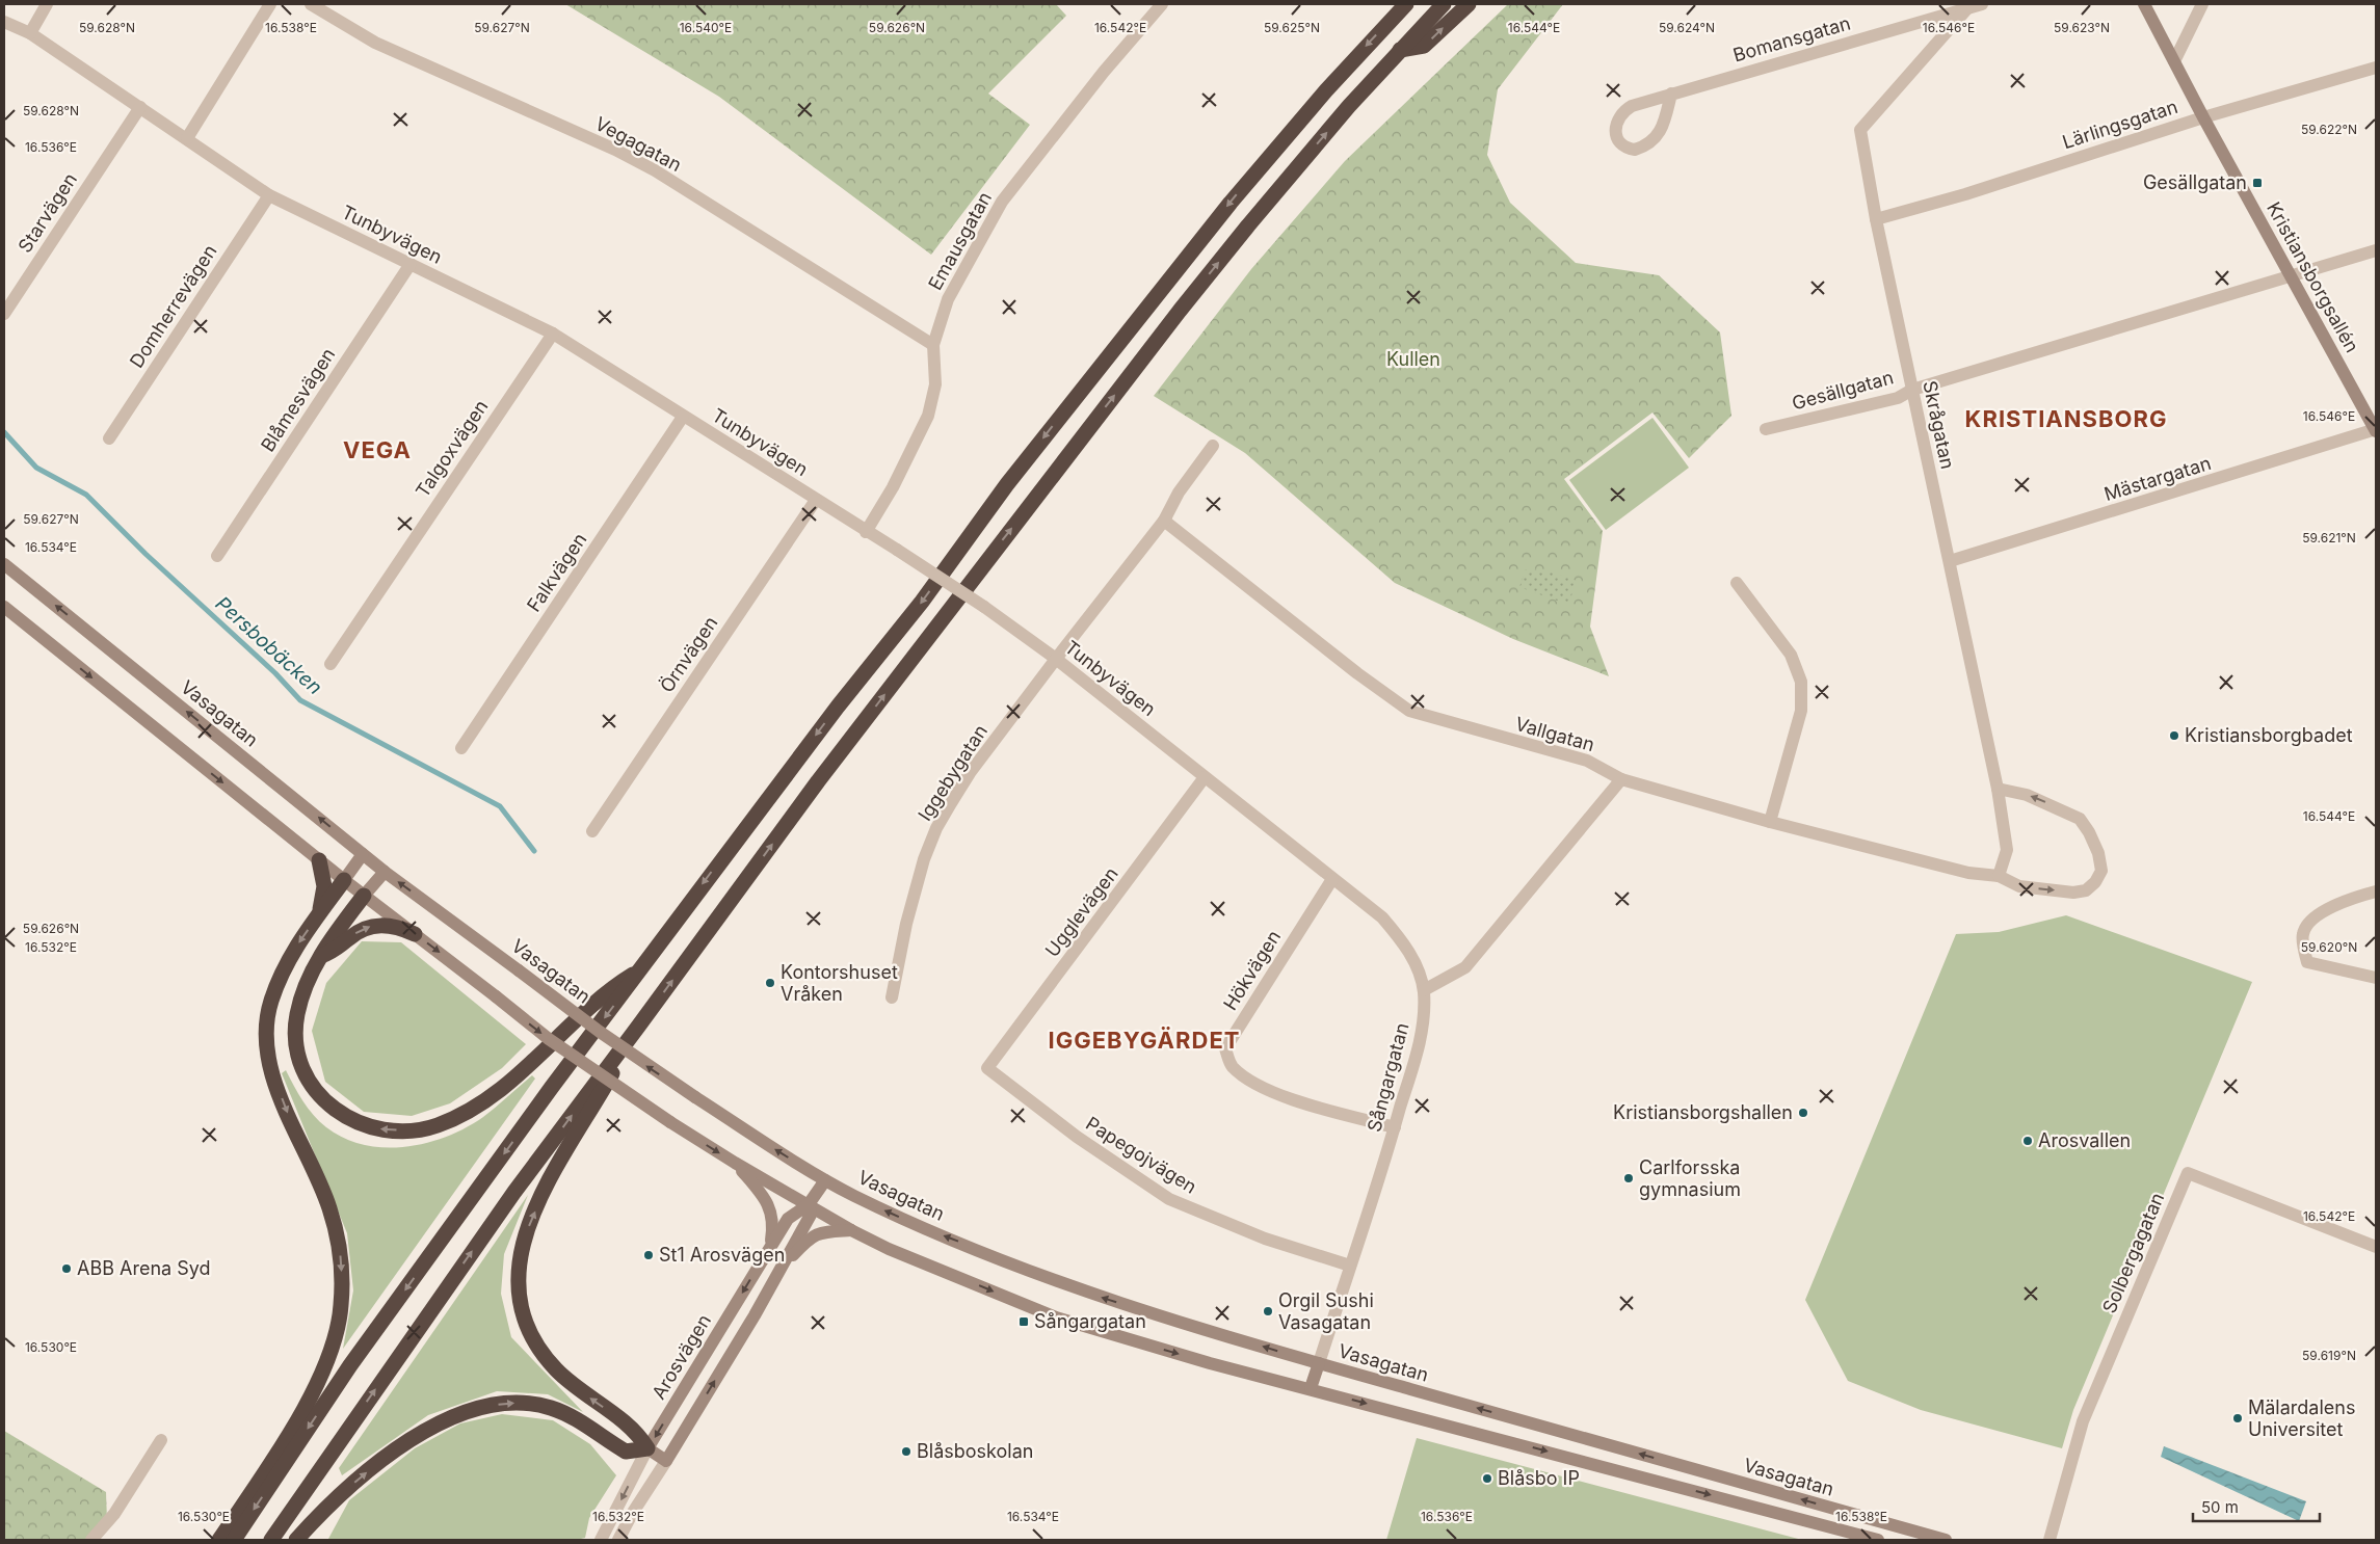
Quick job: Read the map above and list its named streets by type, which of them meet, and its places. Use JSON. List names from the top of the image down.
{
  "streets": {
    "street": [
      "Bomansgatan",
      "Lärlingsgatan",
      "Vegagatan",
      "Starvägen",
      "Tunbyvägen",
      "Emausgatan",
      "Kristiansborgsallén",
      "Domherrevägen",
      "Gesällgatan",
      "Blåmesvägen",
      "Skrågatan",
      "Talgoxvägen",
      "Mästargatan",
      "Falkvägen",
      "Örnvägen",
      "Vasagatan",
      "Vallgatan",
      "Iggebygatan",
      "Ugglevägen",
      "Hökvägen",
      "Sångargatan",
      "Papegojvägen",
      "Solbergagatan",
      "Arosvägen"
    ]
  },
  "crossings": [
    ["Bomansgatan", "Skrågatan"],
    ["Lärlingsgatan", "Kristiansborgsallén"],
    ["Lärlingsgatan", "Skrågatan"],
    ["Vegagatan", "Emausgatan"],
    ["Starvägen", "Tunbyvägen"],
    ["Tunbyvägen", "Emausgatan"],
    ["Tunbyvägen", "Domherrevägen"],
    ["Tunbyvägen", "Blåmesvägen"],
    ["Tunbyvägen", "Talgoxvägen"],
    ["Tunbyvägen", "Falkvägen"],
    ["Tunbyvägen", "Örnvägen"],
    ["Tunbyvägen", "Iggebygatan"],
    ["Tunbyvägen", "Ugglevägen"],
    ["Tunbyvägen", "Hökvägen"],
    ["Tunbyvägen", "Sångargatan"],
    ["Kristiansborgsallén", "Gesällgatan"],
    ["Kristiansborgsallén", "Mästargatan"],
    ["Gesällgatan", "Skrågatan"],
    ["Skrågatan", "Mästargatan"],
    ["Skrågatan", "Vallgatan"],
    ["Vasagatan", "Sångargatan"],
    ["Vasagatan", "Arosvägen"],
    ["Vallgatan", "Iggebygatan"],
    ["Ugglevägen", "Papegojvägen"],
    ["Hökvägen", "Sångargatan"],
    ["Sångargatan", "Papegojvägen"]
  ],
  "districts": ["KRISTIANSBORG", "VEGA", "IGGEBYGÄRDET"],
  "water": ["Persbobäcken"],
  "parks": ["Kullen"],
  "places": {
    "transit": ["Gesällgatan", "Sångargatan"],
    "other": [
      "Kristiansborgbadet",
      "Kontorshuset Vråken",
      "Kristiansborgshallen",
      "Arosvallen",
      "Carlforsska gymnasium",
      "St1 Arosvägen",
      "ABB Arena Syd",
      "Orgil Sushi Vasagatan",
      "Mälardalens Universitet",
      "Blåsboskolan",
      "Blåsbo IP"
    ]
  },
  "scale_bar": "50 m",
  "coordinates": [
    "16.538°E",
    "16.540°E",
    "16.542°E",
    "16.544°E",
    "16.546°E",
    "59.628°N",
    "59.627°N",
    "59.626°N",
    "59.625°N",
    "59.624°N",
    "59.623°N",
    "59.622°N",
    "16.536°E",
    "59.621°N",
    "16.534°E",
    "59.620°N",
    "16.532°E",
    "16.530°E",
    "59.619°N"
  ]
}
